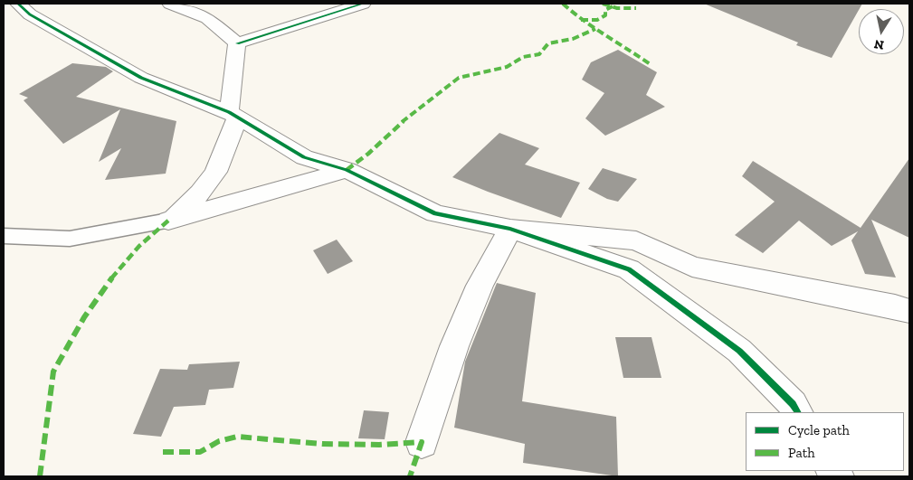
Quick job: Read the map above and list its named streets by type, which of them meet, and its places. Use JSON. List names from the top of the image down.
{
  "legend": ["Cycle path", "Path"],
  "north": "bottom"
}
